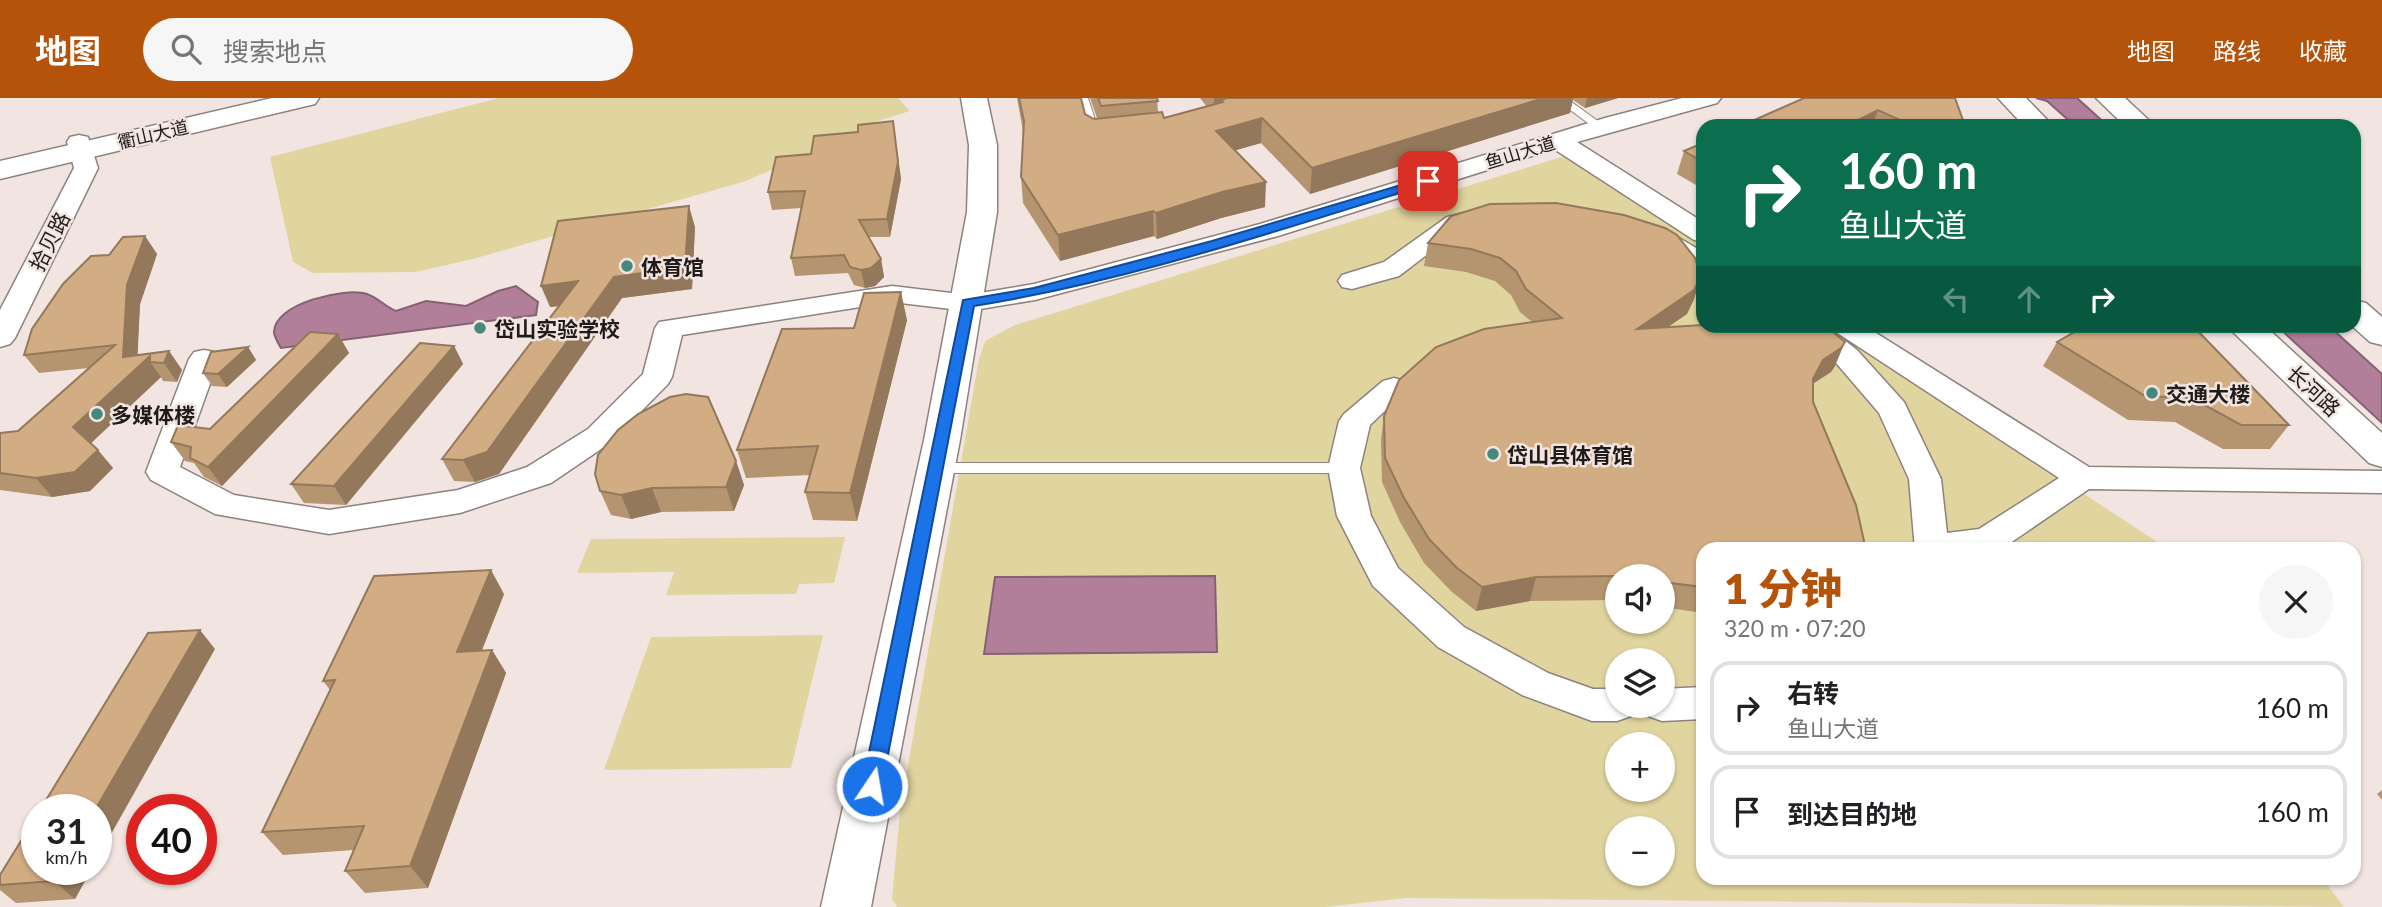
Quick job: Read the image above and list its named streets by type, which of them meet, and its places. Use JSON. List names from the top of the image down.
{
  "streets": {
    "street": [
      "衢山大道",
      "鱼山大道",
      "拾贝路",
      "长河路"
    ]
  },
  "crossings": [
    ["衢山大道", "拾贝路"]
  ],
  "places": [
    "体育馆",
    "岱山实验学校",
    "交通大楼",
    "多媒体楼",
    "岱山县体育馆"
  ],
  "page": {
    "header": "地图",
    "search": "搜索地点",
    "nav": ["地图", "路线", "收藏"],
    "turn": ["160 m", "鱼山大道"],
    "heading": ["1 分钟", "320 m · 07:20"],
    "map_buttons": ["+", "−"],
    "list": [
      {
        "name": "右转",
        "note": "鱼山大道",
        "value": "160 m"
      },
      {
        "name": "到达目的地",
        "value": "160 m"
      }
    ],
    "speed": "31 km/h",
    "limit": "40"
  }
}
